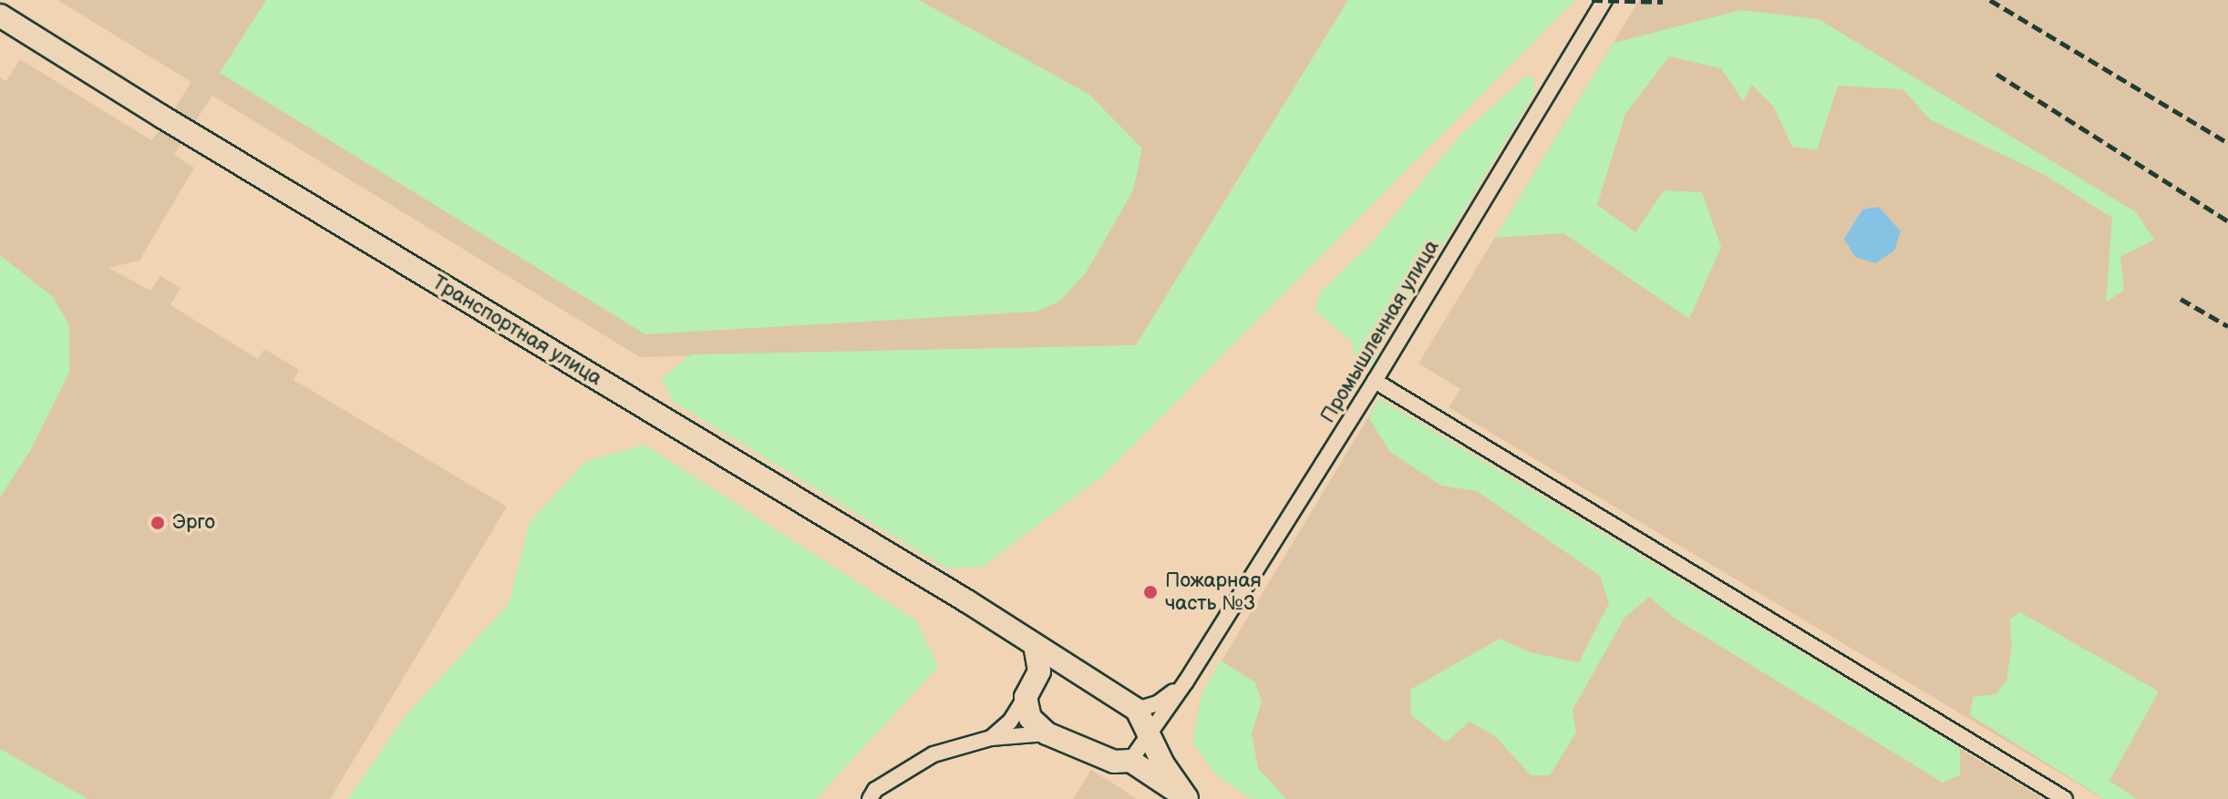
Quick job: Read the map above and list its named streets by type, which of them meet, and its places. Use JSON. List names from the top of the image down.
{
  "streets": {
    "street": ["Транспортная улица", "Промышленная улица"]
  },
  "places": ["Эрго", "Пожарная часть №3"]
}
